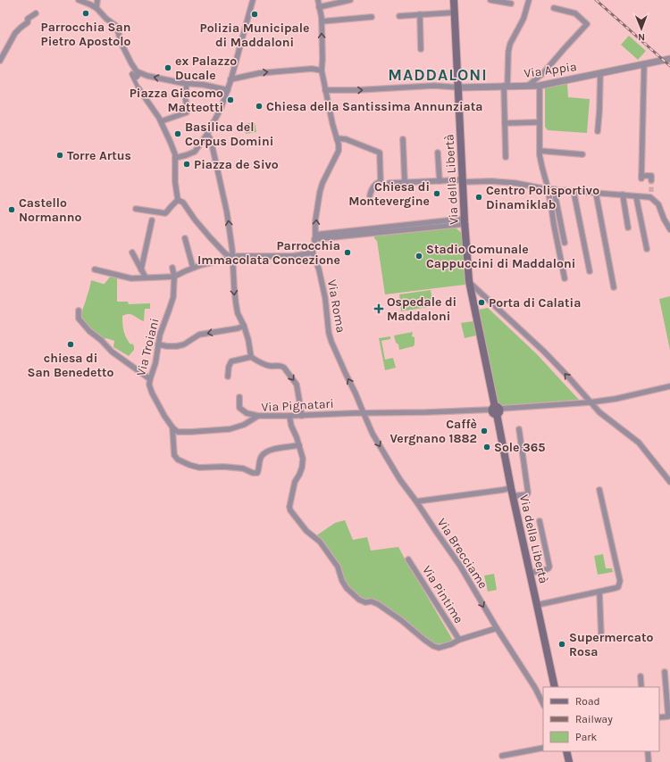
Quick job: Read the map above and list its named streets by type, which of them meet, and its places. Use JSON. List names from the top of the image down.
{
  "streets": {
    "main road": ["Via della Libertà"],
    "street": [
      "Via Appia",
      "Via Roma",
      "Via Troiani",
      "Via Pignatari",
      "Via Brecciame",
      "Via Pintime"
    ]
  },
  "crossings": [
    ["Via Appia", "Via della Libertà"],
    ["Via Appia", "Via Roma"],
    ["Via della Libertà", "Via Pignatari"],
    ["Via Roma", "Via Pignatari"],
    ["Via Roma", "Via Brecciame"],
    ["Via Troiani", "Via Pignatari"],
    ["Via Pignatari", "Via Brecciame"],
    ["Via Pignatari", "Via Pintime"],
    ["Via Brecciame", "Via Pintime"]
  ],
  "one_way": ["Via Appia", "Via Roma", "Via Brecciame"],
  "districts": ["MADDALONI"],
  "places": {
    "other": [
      "Parrocchia San Pietro Apostolo",
      "Polizia Municipale di Maddaloni",
      "ex Palazzo Ducale",
      "Piazza Giacomo Matteotti",
      "Chiesa della Santissima Annunziata",
      "Basilica del Corpus Domini",
      "Torre Artus",
      "Piazza de Sivo",
      "Chiesa di Montevergine",
      "Centro Polisportivo Dinamiklab",
      "Castello Normanno",
      "Parrocchia Immacolata Concezione",
      "Stadio Comunale Cappuccini di Maddaloni",
      "Porta di Calatia",
      "chiesa di San Benedetto",
      "Caffè Vergnano 1882",
      "Sole 365",
      "Supermercato Rosa"
    ],
    "health": ["Ospedale di Maddaloni"]
  },
  "legend": ["Road", "Railway", "Park"],
  "north": "bottom"
}
